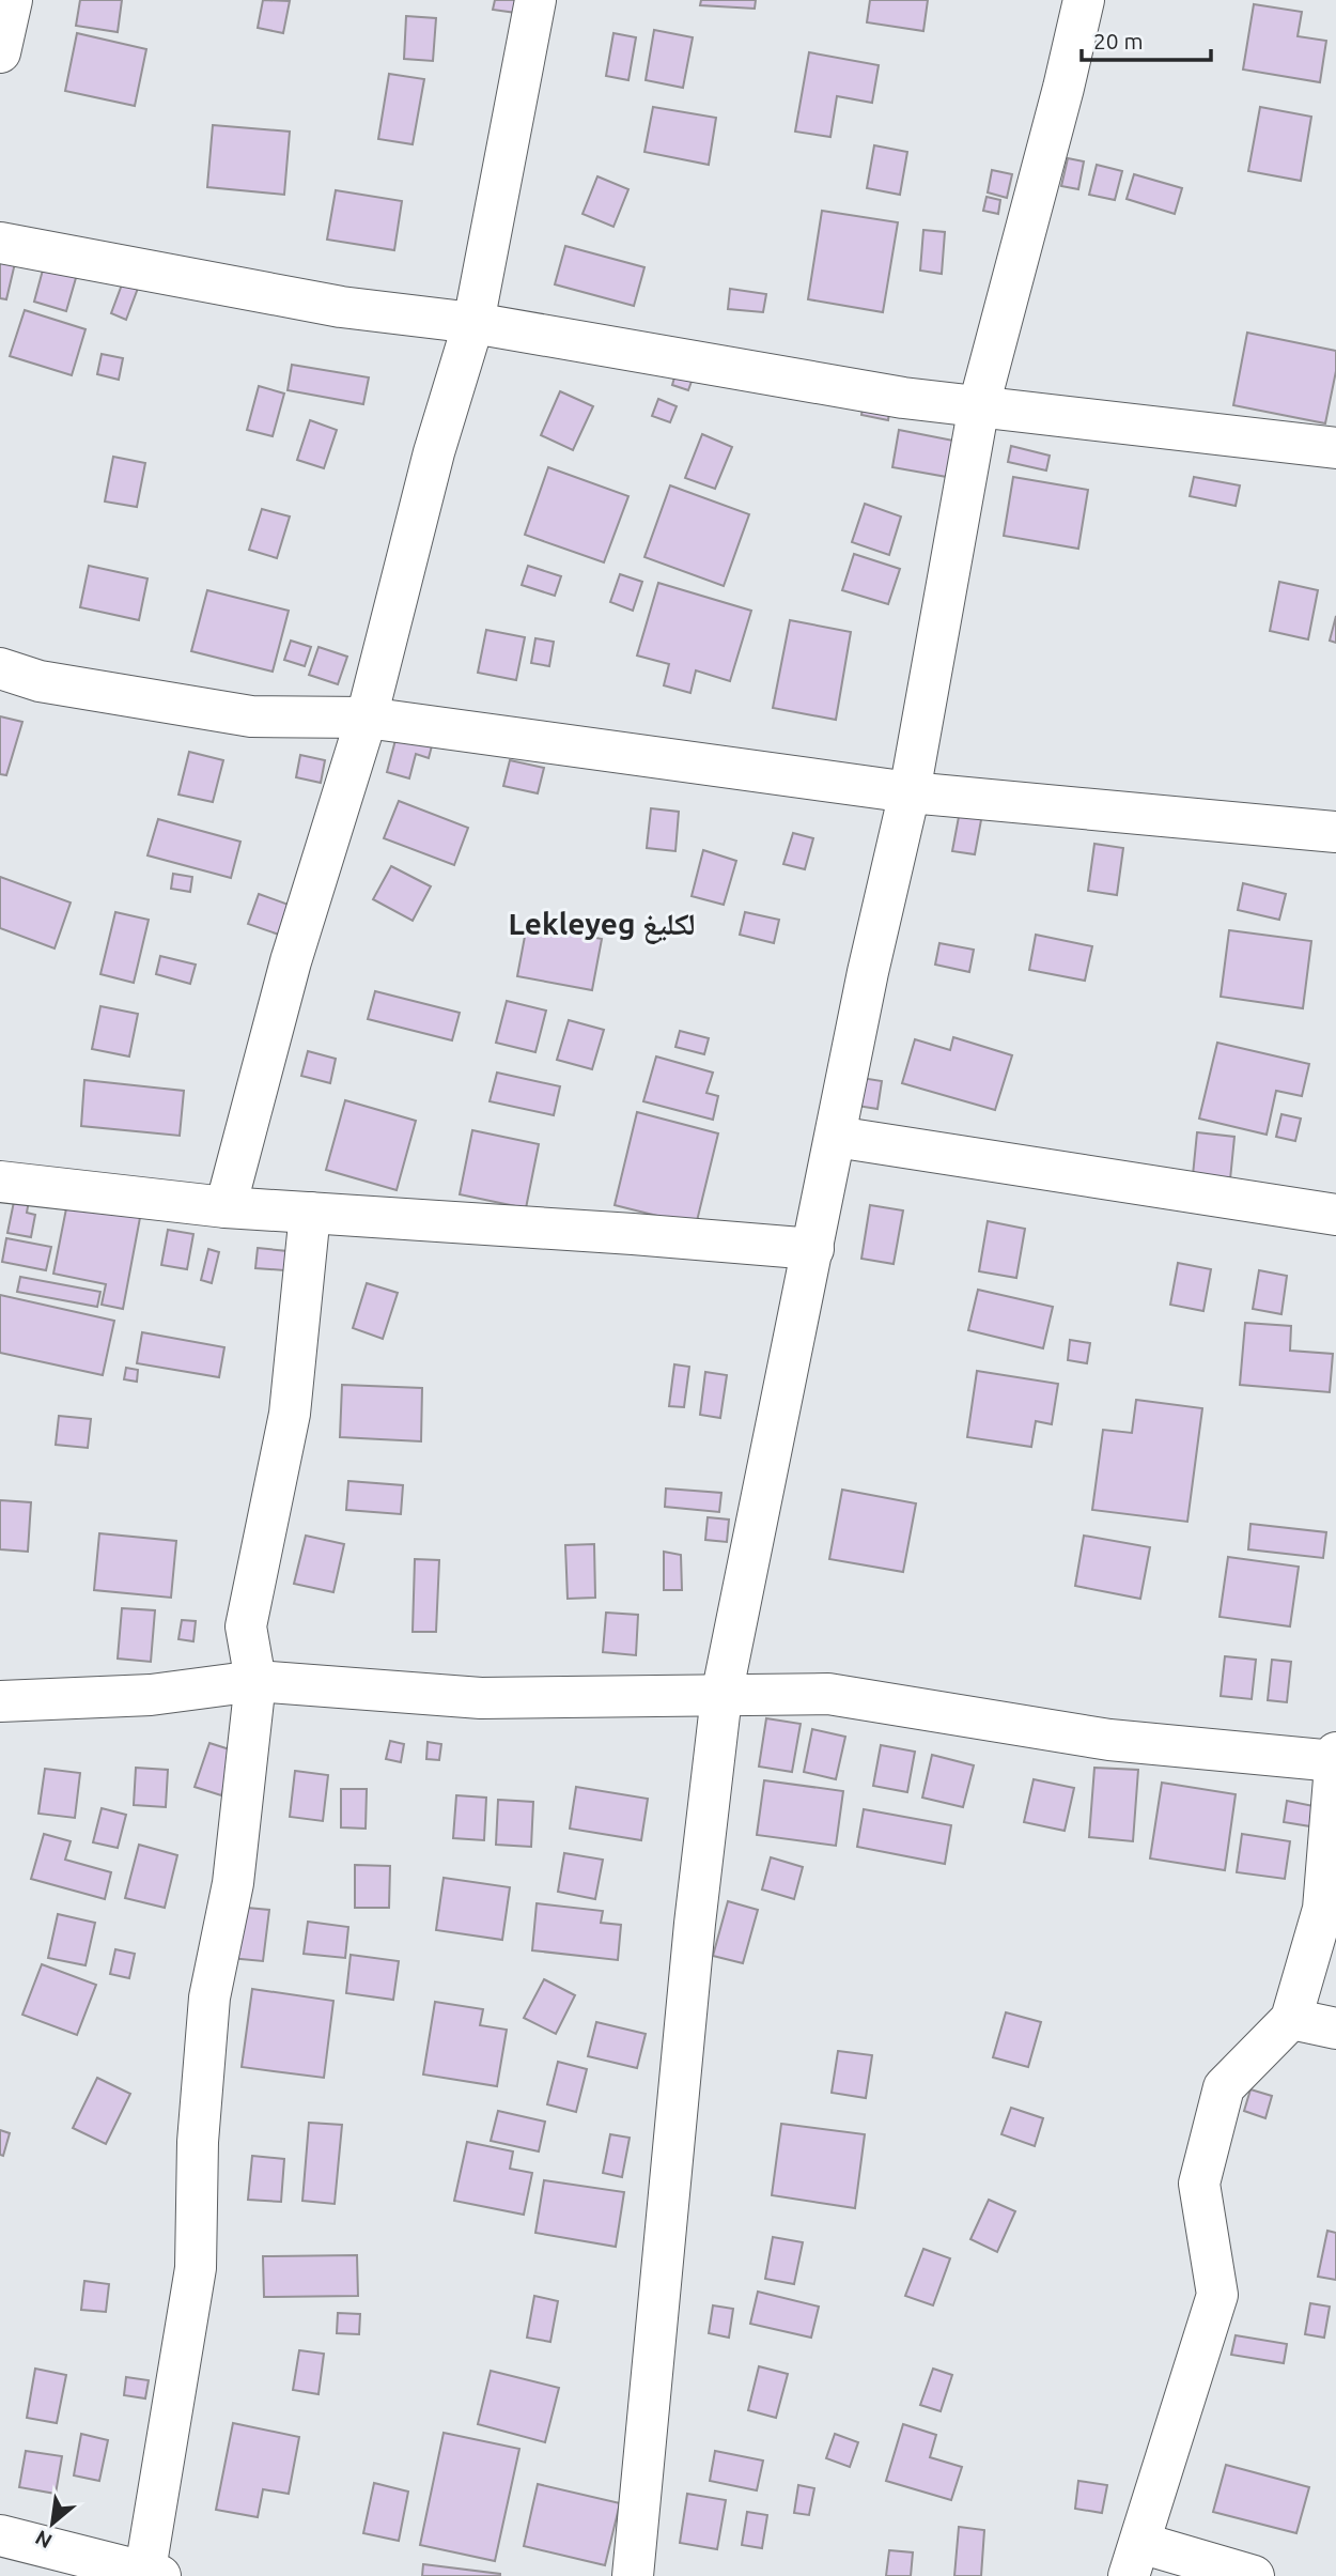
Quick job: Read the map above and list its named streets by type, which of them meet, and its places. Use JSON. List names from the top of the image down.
{
  "districts": ["Lekleyeg لكليغ"],
  "scale_bar": "20 m",
  "north": "bottom left"
}
